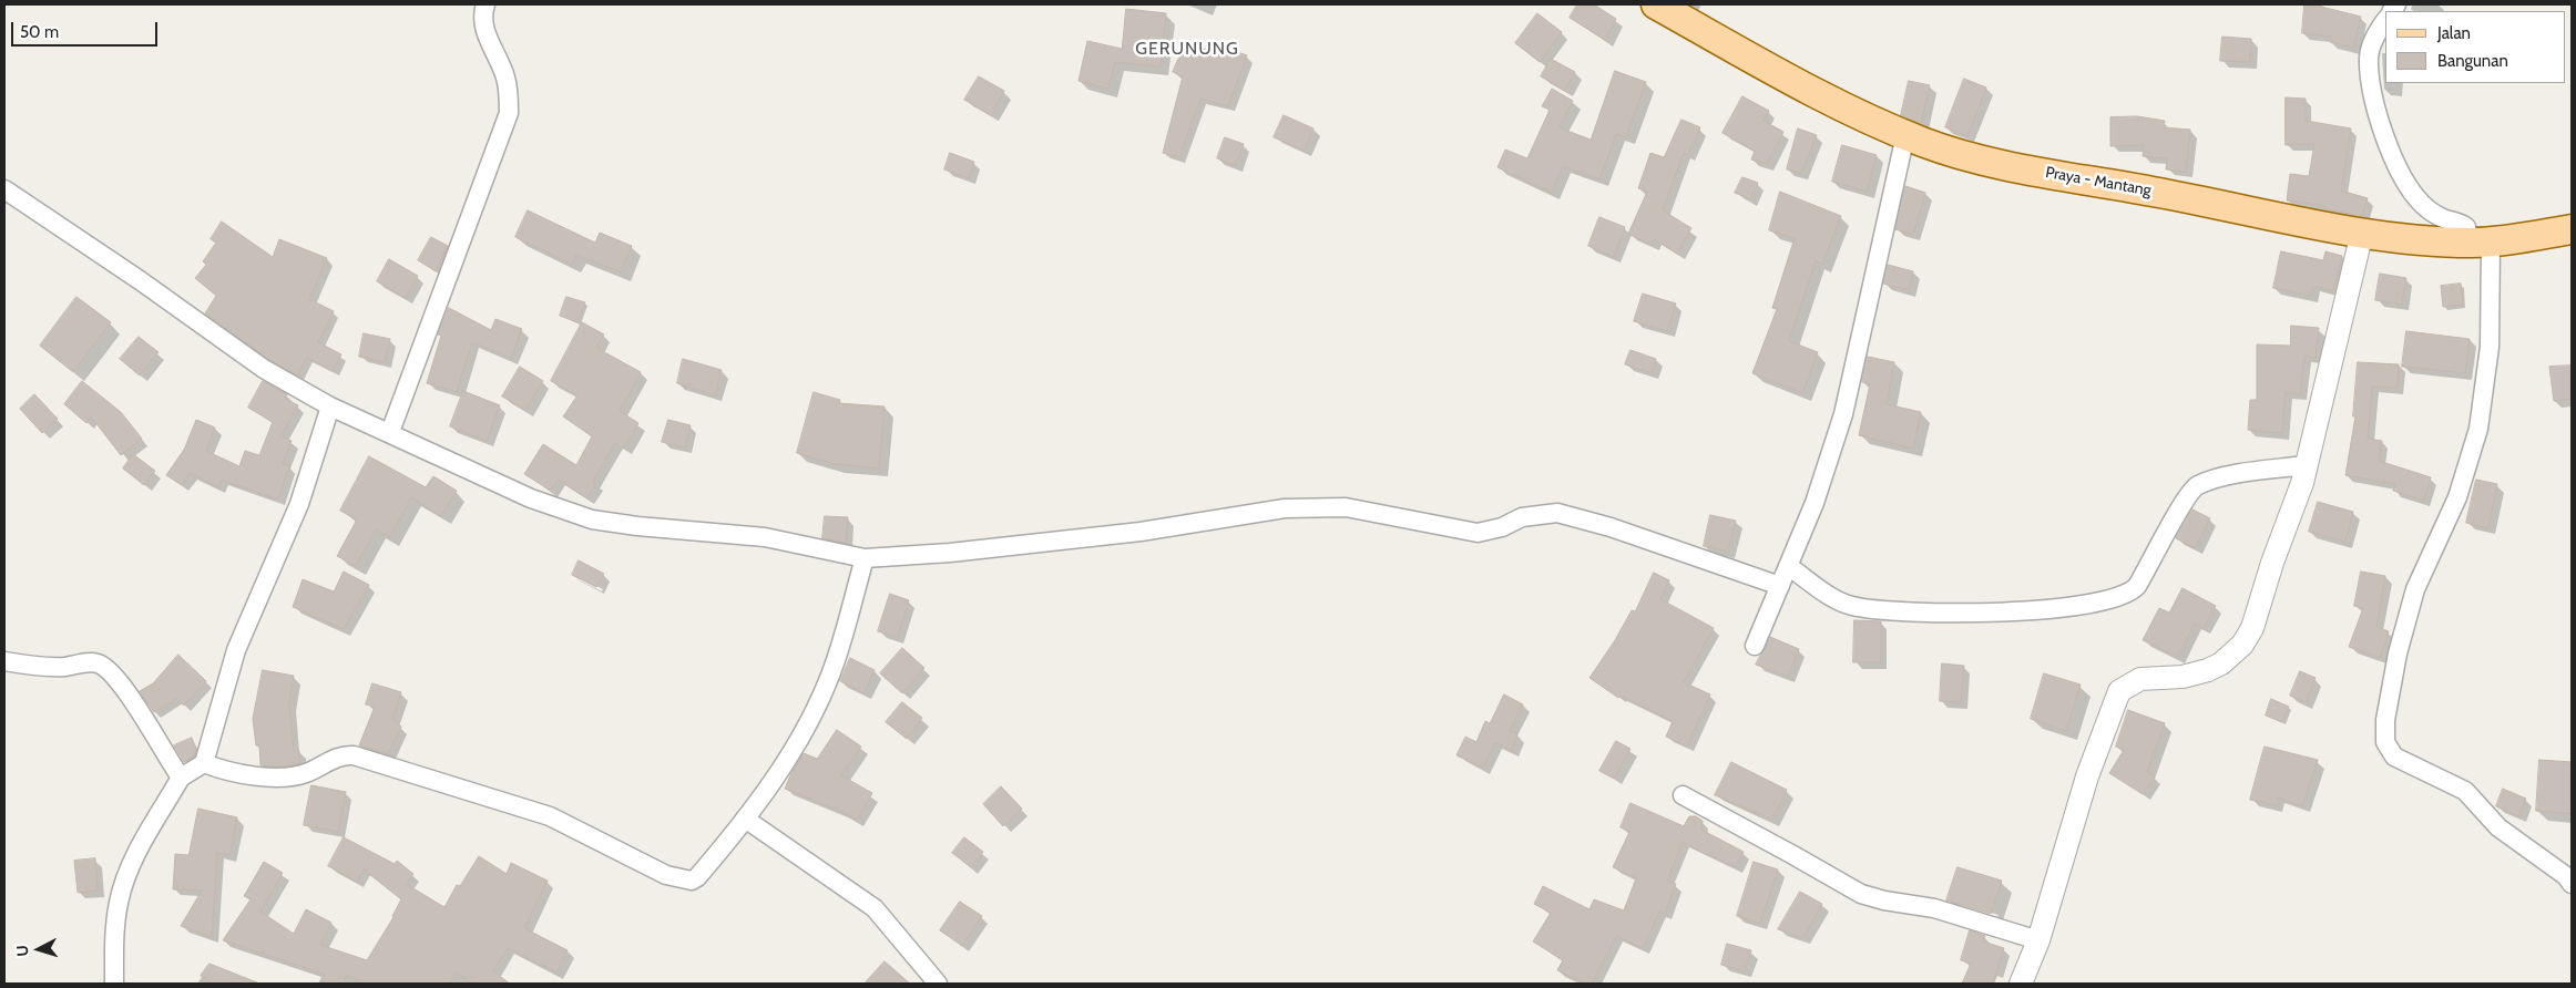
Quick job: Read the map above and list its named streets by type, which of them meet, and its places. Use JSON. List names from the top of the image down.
{
  "streets": {
    "main road": ["Praya - Mantang"]
  },
  "districts": ["GERUNUNG"],
  "legend": ["Jalan", "Bangunan"],
  "scale_bar": "50 m",
  "north": "left"
}
